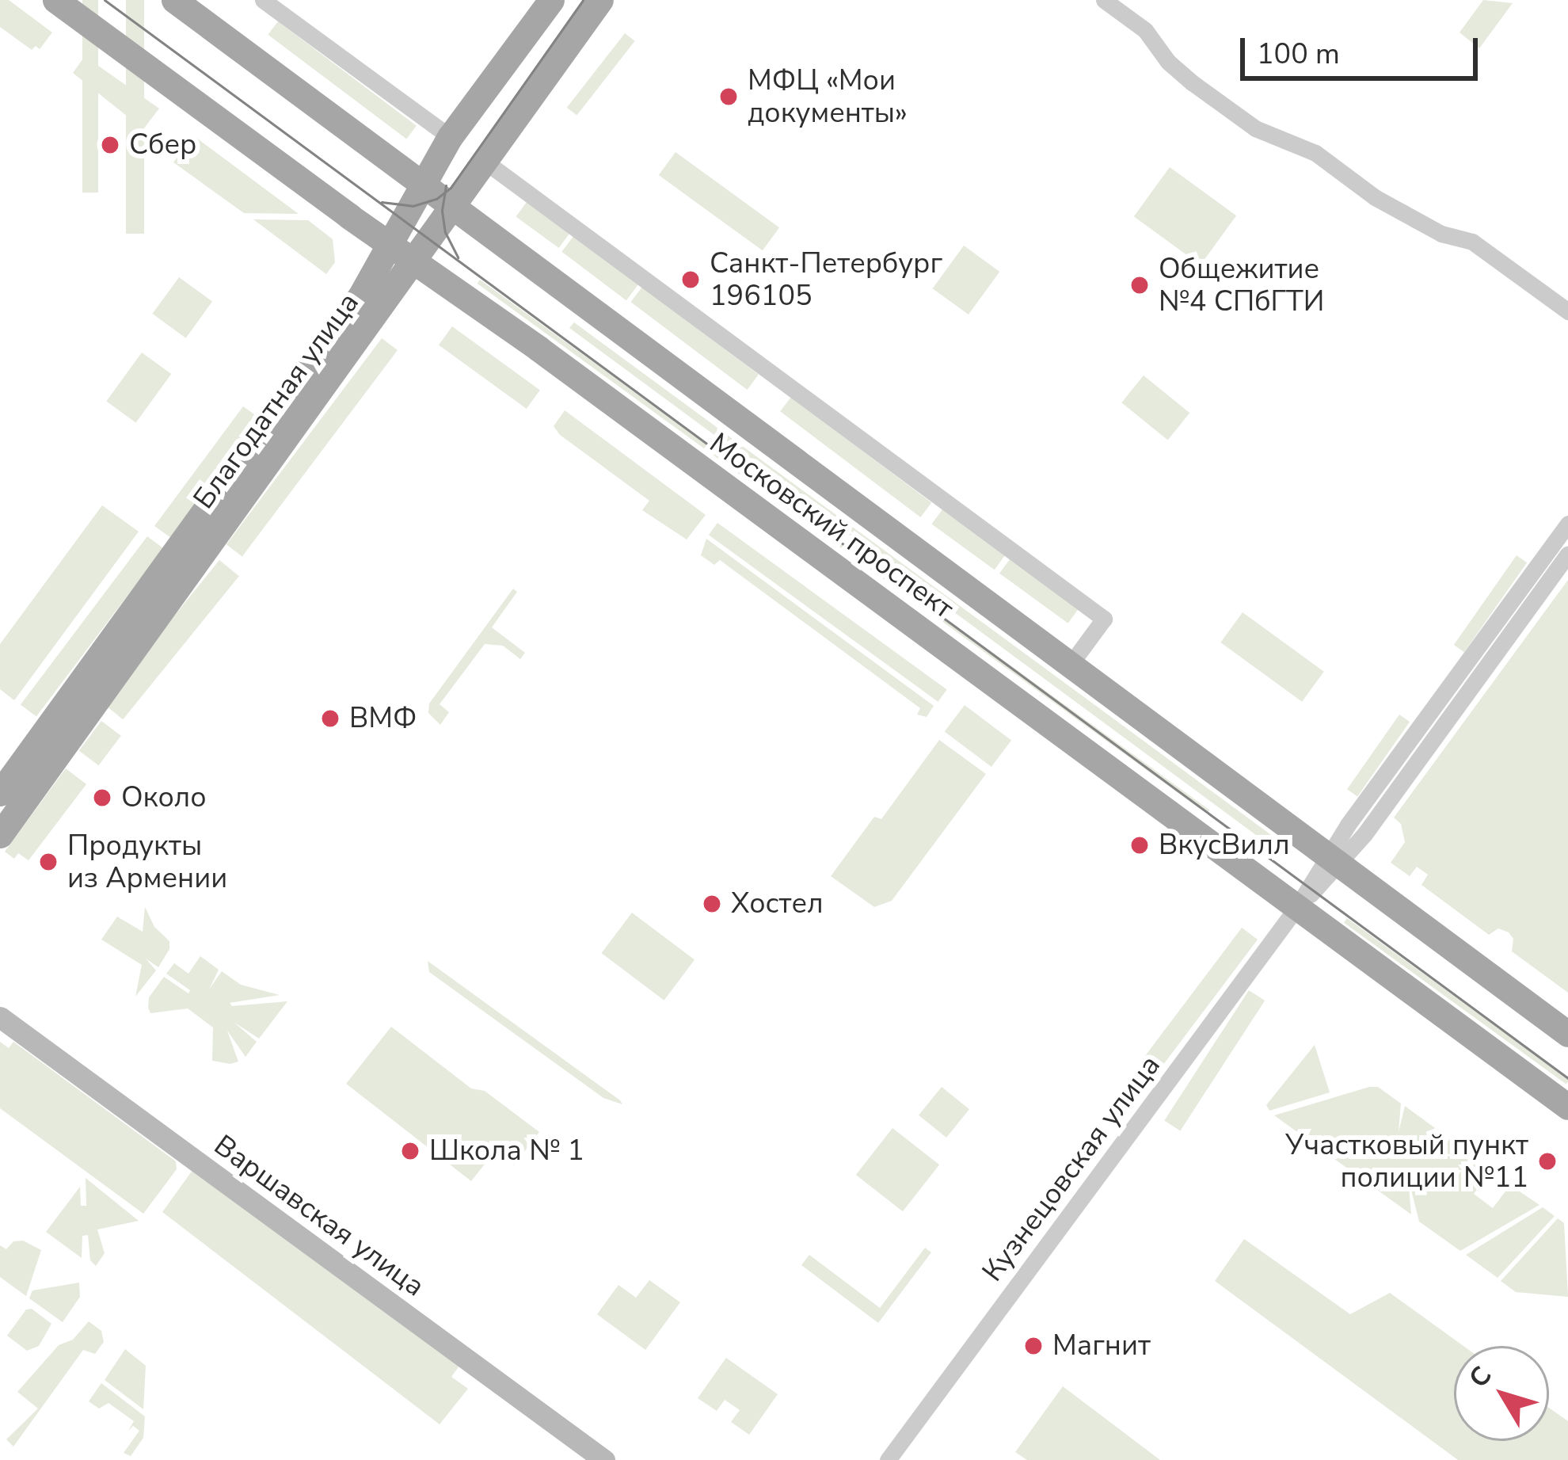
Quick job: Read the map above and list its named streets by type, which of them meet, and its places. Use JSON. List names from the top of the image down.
{
  "streets": {
    "main road": ["Благодатная улица", "Московский проспект"],
    "street": ["Кузнецовская улица", "Варшавская улица"]
  },
  "crossings": [
    ["Благодатная улица", "Московский проспект"],
    ["Московский проспект", "Кузнецовская улица"]
  ],
  "places": [
    "МФЦ «Мои документы»",
    "Сбер",
    "Санкт-Петербург 196105",
    "Общежитие №4 СПбГТИ",
    "ВМФ",
    "Около",
    "ВкусВилл",
    "Продукты из Армении",
    "Хостел",
    "Школа № 1",
    "Участковый пункт полиции №11",
    "Магнит"
  ],
  "scale_bar": "100 m",
  "north": "top left"
}
